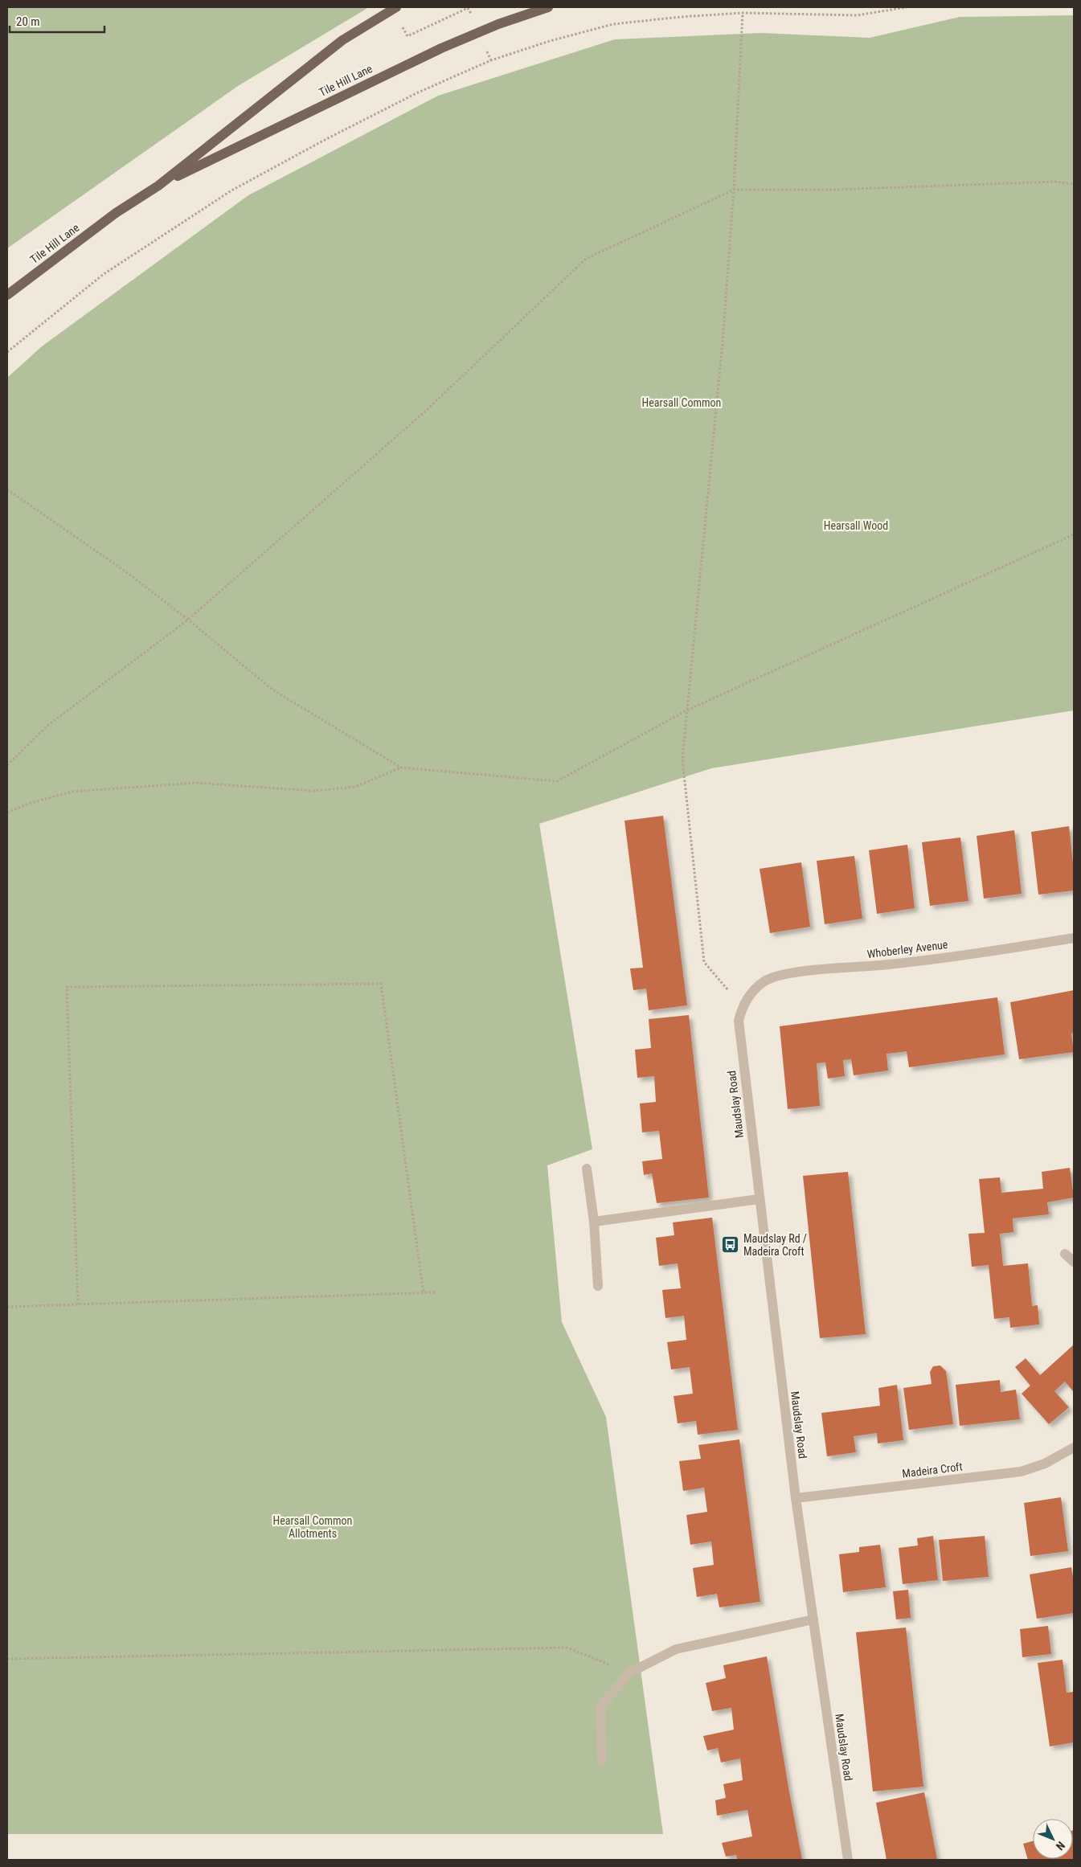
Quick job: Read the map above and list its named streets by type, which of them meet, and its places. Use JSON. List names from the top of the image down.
{
  "streets": {
    "main road": ["Tile Hill Lane"],
    "street": ["Whoberley Avenue", "Maudslay Road", "Madeira Croft"]
  },
  "crossings": [
    ["Whoberley Avenue", "Maudslay Road"],
    ["Maudslay Road", "Madeira Croft"]
  ],
  "parks": ["Hearsall Common", "Hearsall Wood", "Hearsall Common Allotments"],
  "places": {
    "bus stop": ["Maudslay Rd / Madeira Croft"]
  },
  "scale_bar": "20 m",
  "north": "bottom right"
}
